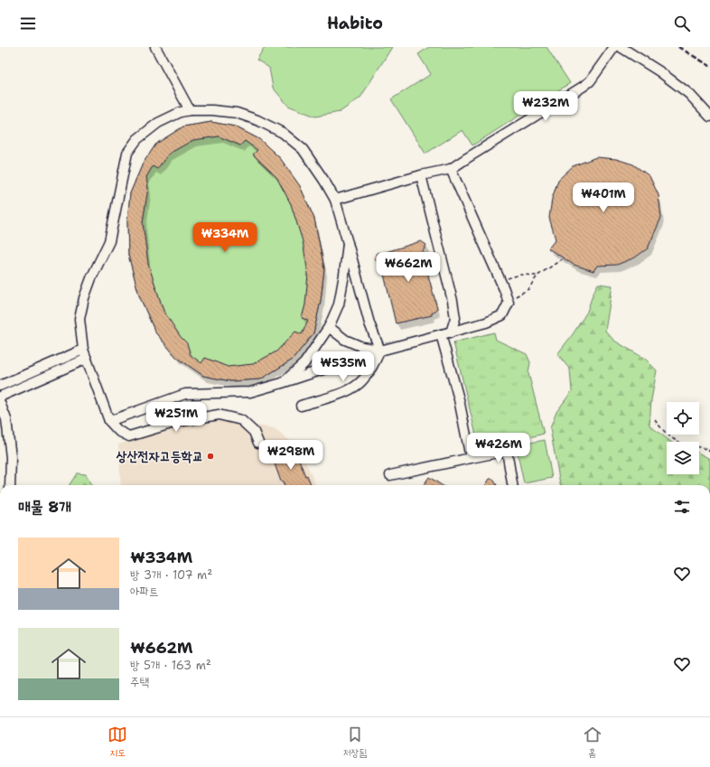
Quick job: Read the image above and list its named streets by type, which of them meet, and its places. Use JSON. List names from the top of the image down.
{
  "places": ["상산전자고등학교"],
  "page": {
    "header": "Habito",
    "price": [
      "₩232M",
      "₩401M",
      "₩334M",
      "₩662M",
      "₩535M",
      "₩251M",
      "₩426M",
      "₩298M"
    ],
    "heading": "매물 8개",
    "list": [
      {
        "name": "₩334M",
        "note": "방 3개 · 107 m² · 아파트"
      },
      {
        "name": "₩662M",
        "note": "방 5개 · 163 m² · 주택"
      }
    ],
    "tabs": ["지도", "저장됨", "홈"]
  }
}
